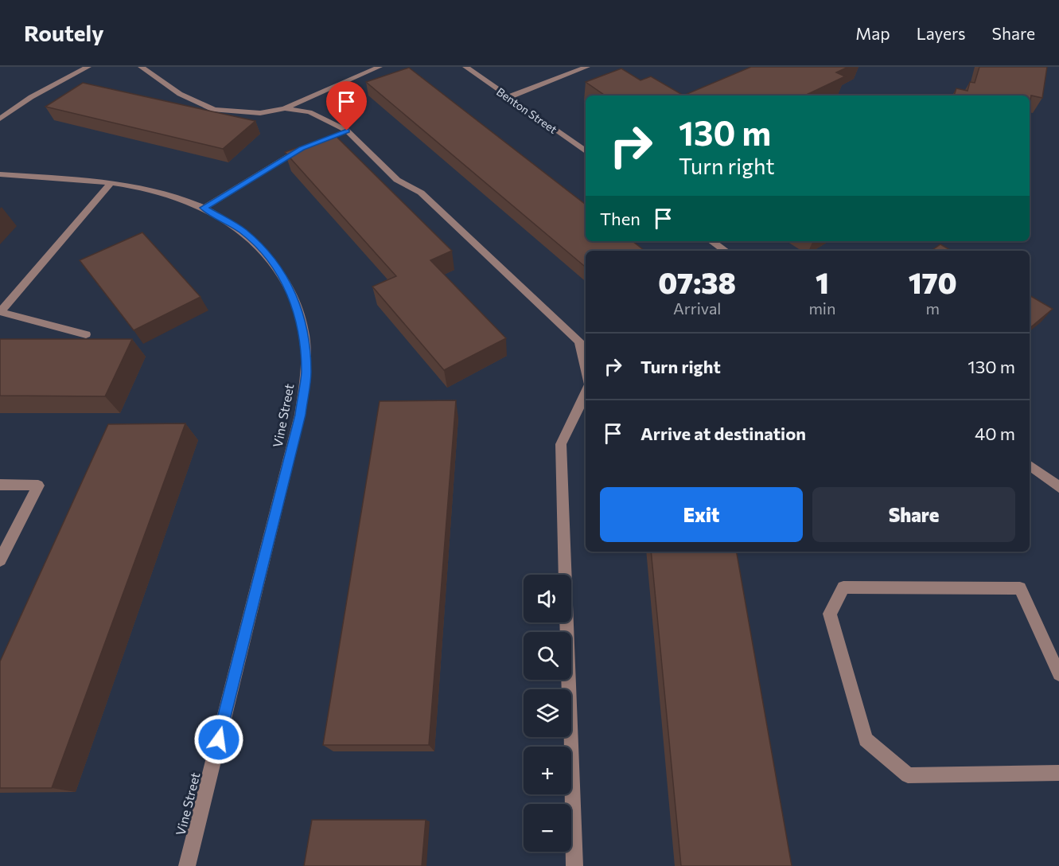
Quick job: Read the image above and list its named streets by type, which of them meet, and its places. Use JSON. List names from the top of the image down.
{
  "streets": {
    "street": ["Benton Street", "Vine Street"]
  },
  "page": {
    "header": "Routely",
    "nav": ["Map", "Layers", "Share"],
    "turn": ["130 m", "Turn right"],
    "then": "Then",
    "eta": [
      "07:38",
      "Arrival",
      "1",
      "min",
      "170",
      "m"
    ],
    "list": [
      {
        "name": "Turn right",
        "value": "130 m"
      },
      {
        "name": "Arrive at destination",
        "value": "40 m"
      }
    ],
    "buttons": ["Exit", "Share"],
    "map_buttons": ["+", "−"]
  }
}
